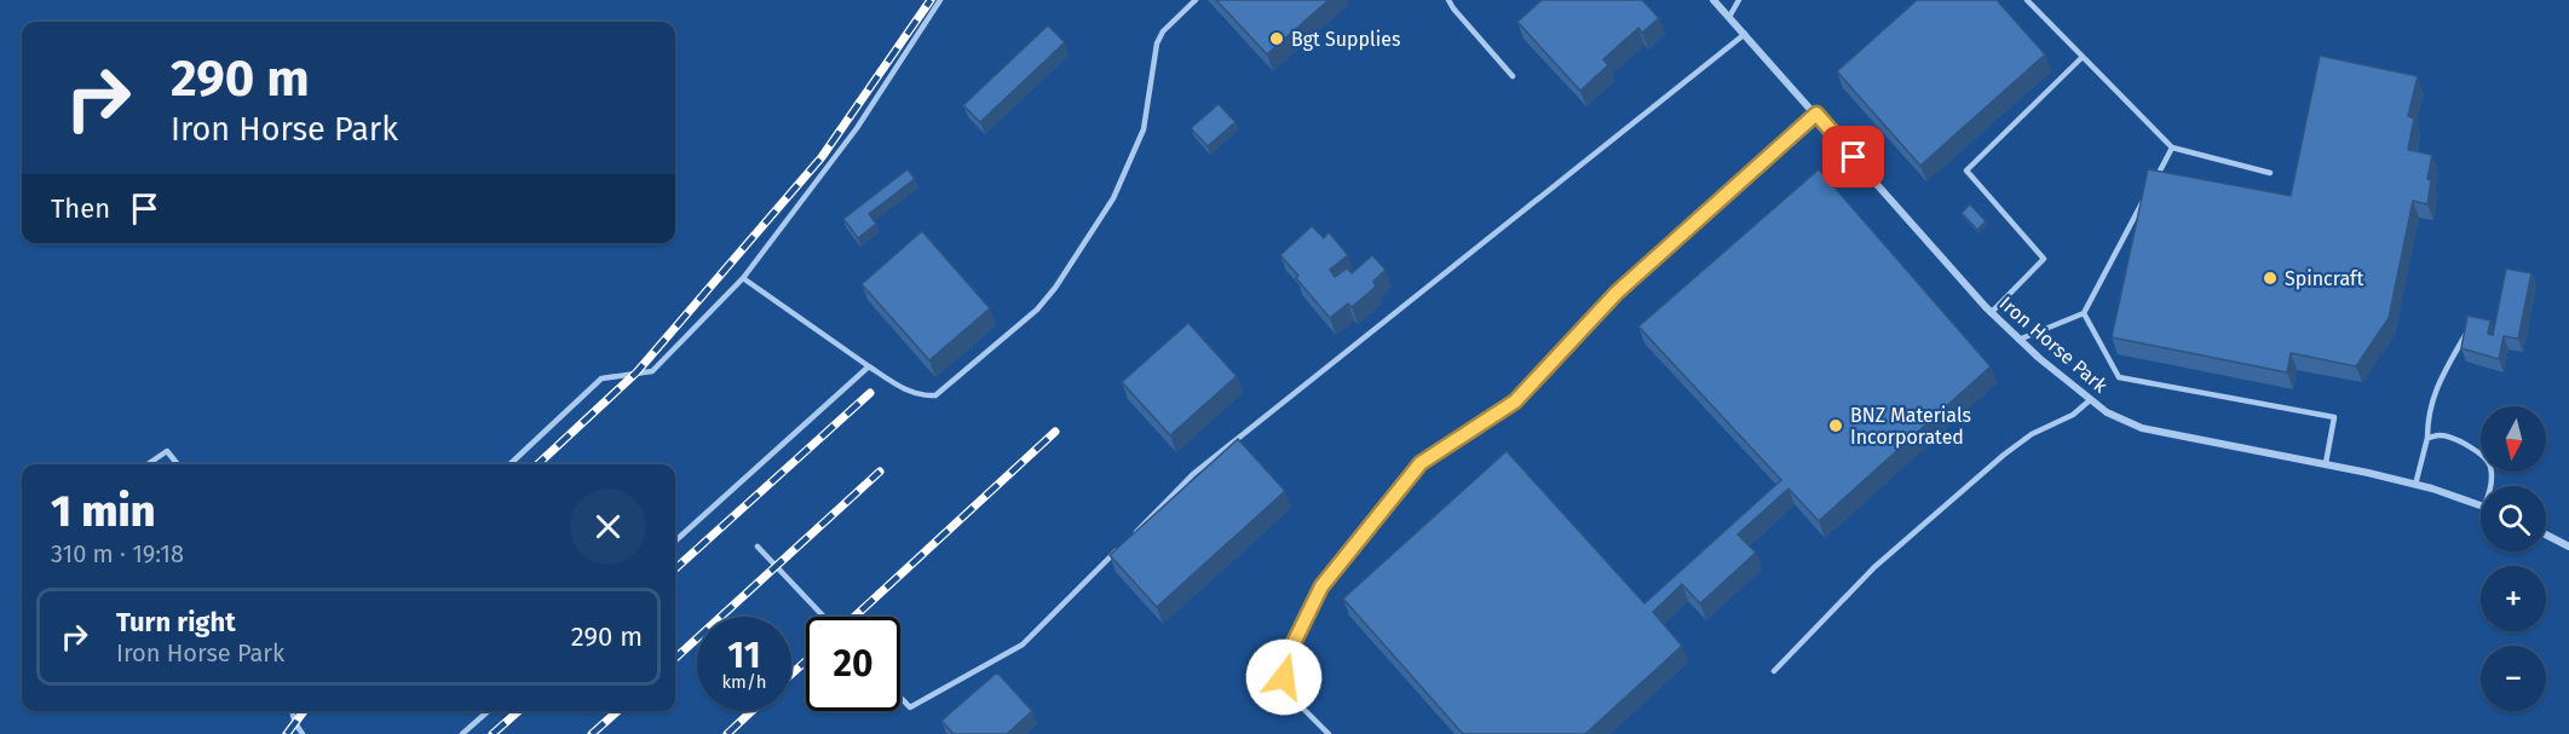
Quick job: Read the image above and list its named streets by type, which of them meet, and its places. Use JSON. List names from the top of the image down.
{
  "streets": {
    "street": ["Iron Horse Park"]
  },
  "places": ["Bgt Supplies", "Spincraft", "BNZ Materials Incorporated"],
  "north": "bottom",
  "page": {
    "turn": ["290 m", "Iron Horse Park"],
    "then": "Then",
    "map_buttons": ["+", "−"],
    "heading": ["1 min", "310 m · 19:18"],
    "list": [
      {
        "name": "Turn right",
        "note": "Iron Horse Park",
        "value": "290 m"
      }
    ],
    "speed": "11 km/h",
    "limit": "20"
  }
}
